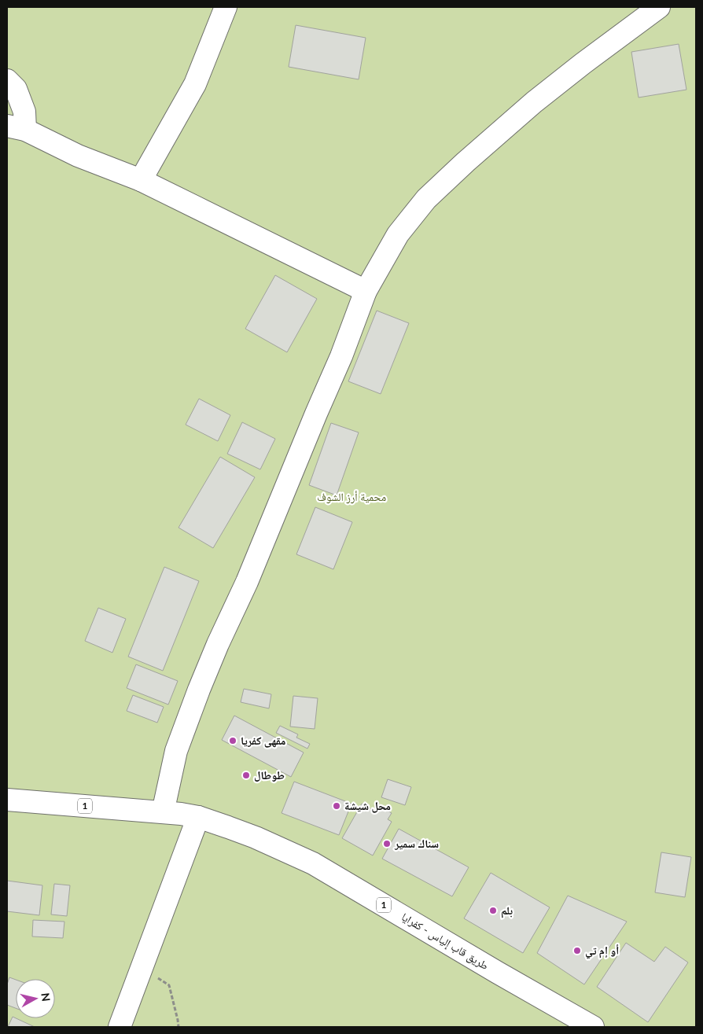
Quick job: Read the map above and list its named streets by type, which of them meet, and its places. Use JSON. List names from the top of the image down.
{
  "streets": {
    "main road": ["1", "طريق قاب إلياس - كفرايا"]
  },
  "crossings": [
    ["1", "طريق قاب إلياس - كفرايا"]
  ],
  "parks": ["محمية أرز الشوف"],
  "places": [
    "مقهى كفريا",
    "طوطال",
    "محل شيشة",
    "سناك سمير",
    "بلم",
    "أو إم تي"
  ],
  "north": "right"
}
